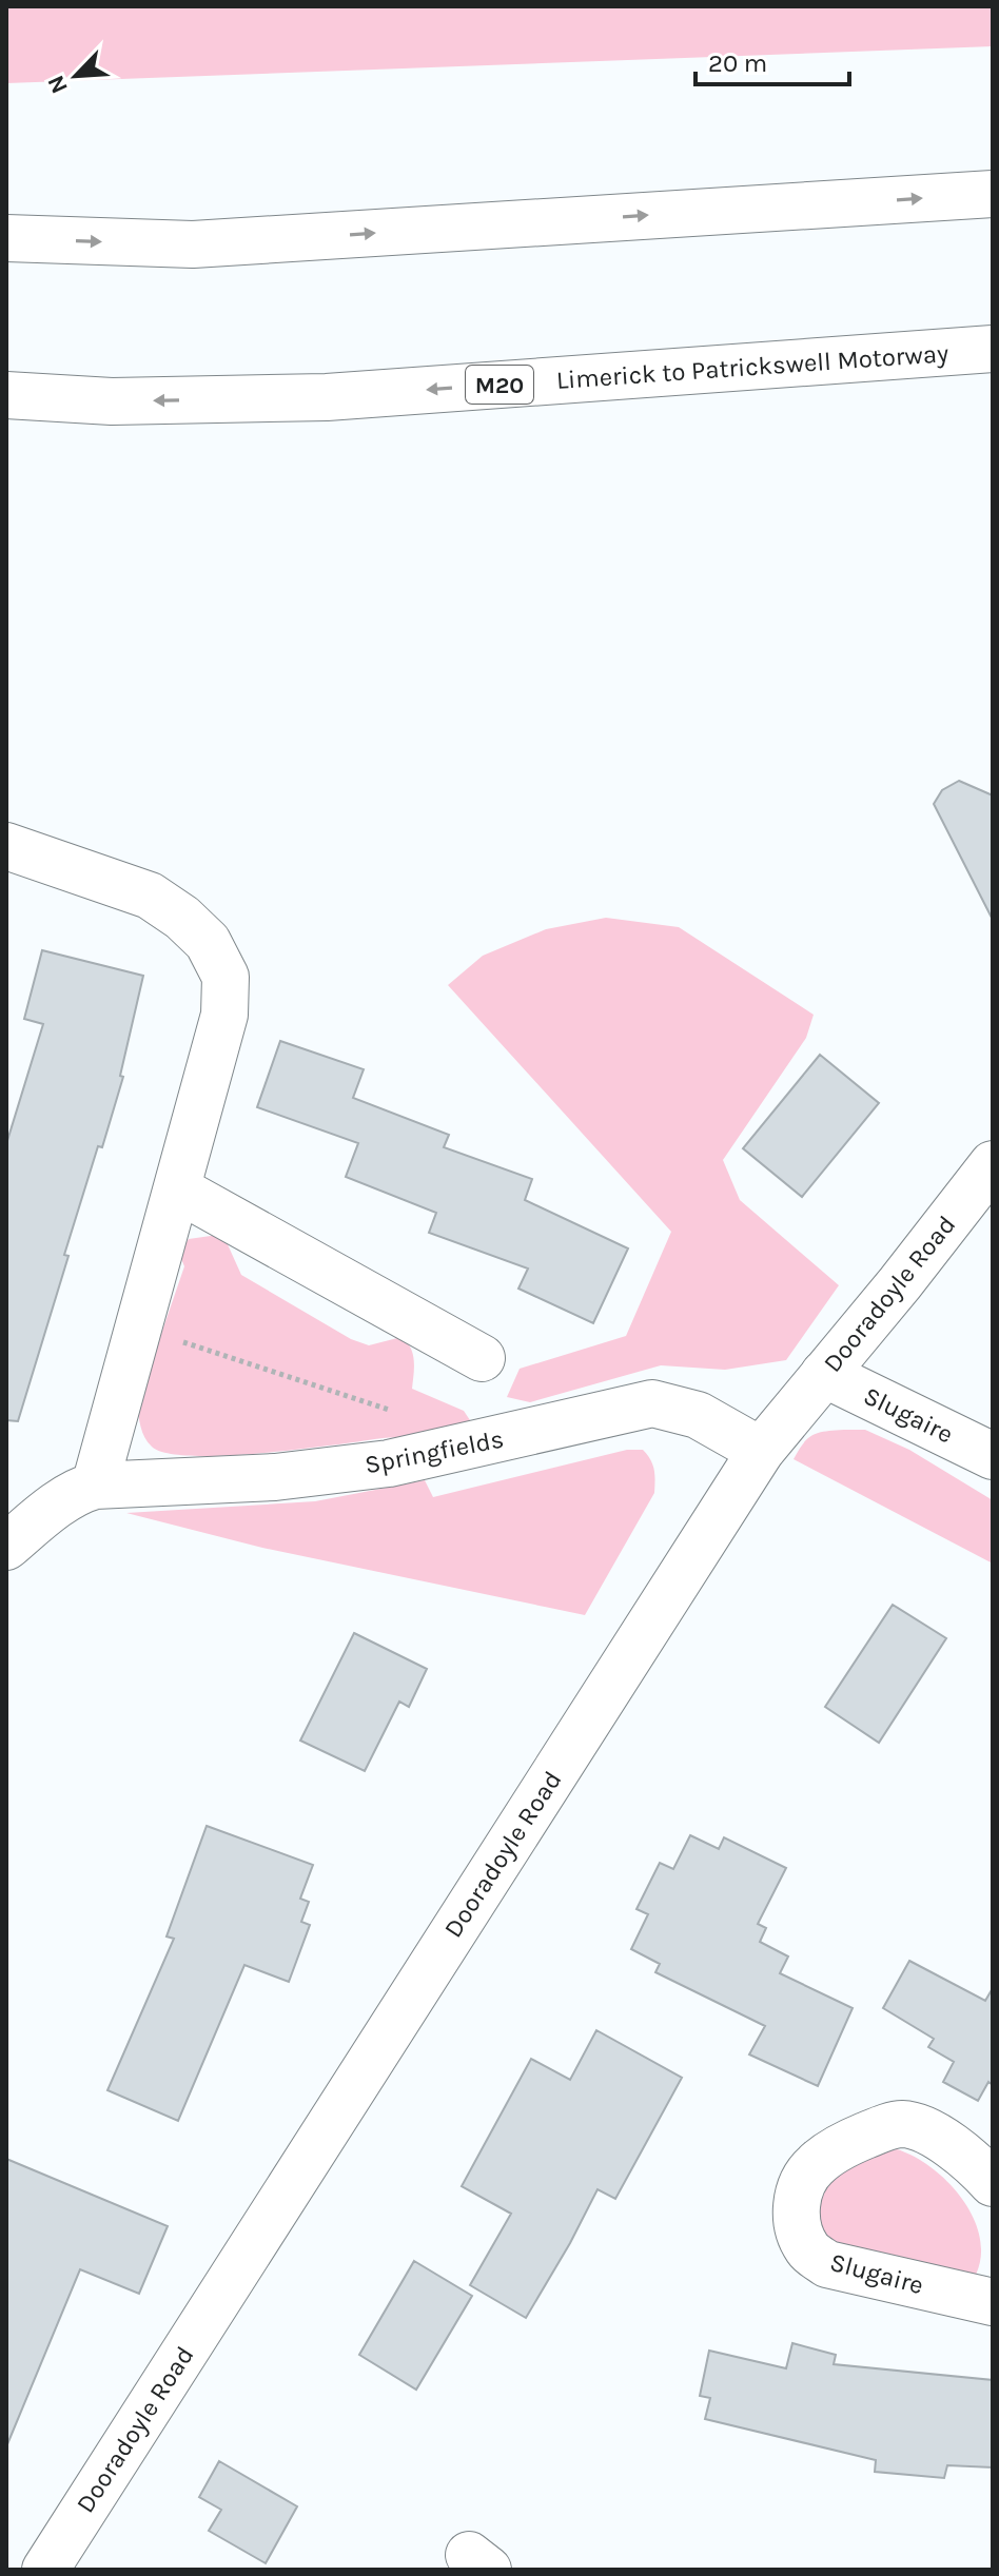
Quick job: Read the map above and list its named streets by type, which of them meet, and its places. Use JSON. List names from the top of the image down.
{
  "streets": {
    "main road": [
      "Limerick to Patrickswell Motorway",
      "M20",
      "Dooradoyle Road",
      "Slugaire",
      "Springfields"
    ]
  },
  "crossings": [
    ["Limerick to Patrickswell Motorway", "M20"],
    ["Dooradoyle Road", "Slugaire"],
    ["Dooradoyle Road", "Springfields"]
  ],
  "scale_bar": "20 m",
  "north": "bottom left"
}
